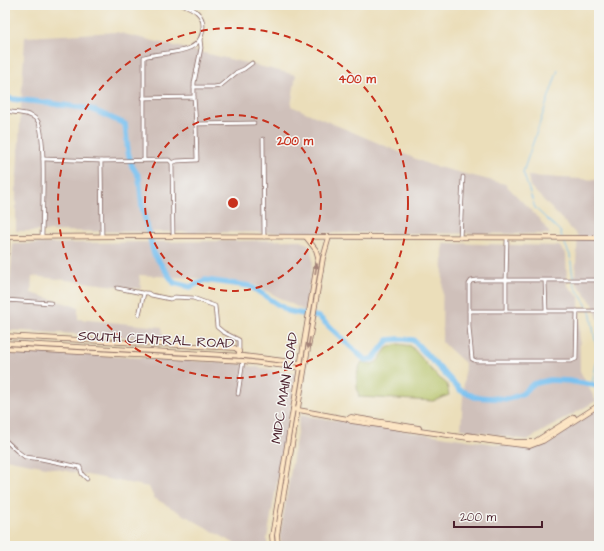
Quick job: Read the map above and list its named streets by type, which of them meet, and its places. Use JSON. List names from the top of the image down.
{
  "streets": {
    "street": ["SOUTH CENTRAL ROAD", "MIDC MAIN ROAD"]
  },
  "crossings": [
    ["SOUTH CENTRAL ROAD", "MIDC MAIN ROAD"]
  ],
  "scale_bar": "200 m",
  "rings": ["400 m", "200 m"]
}
